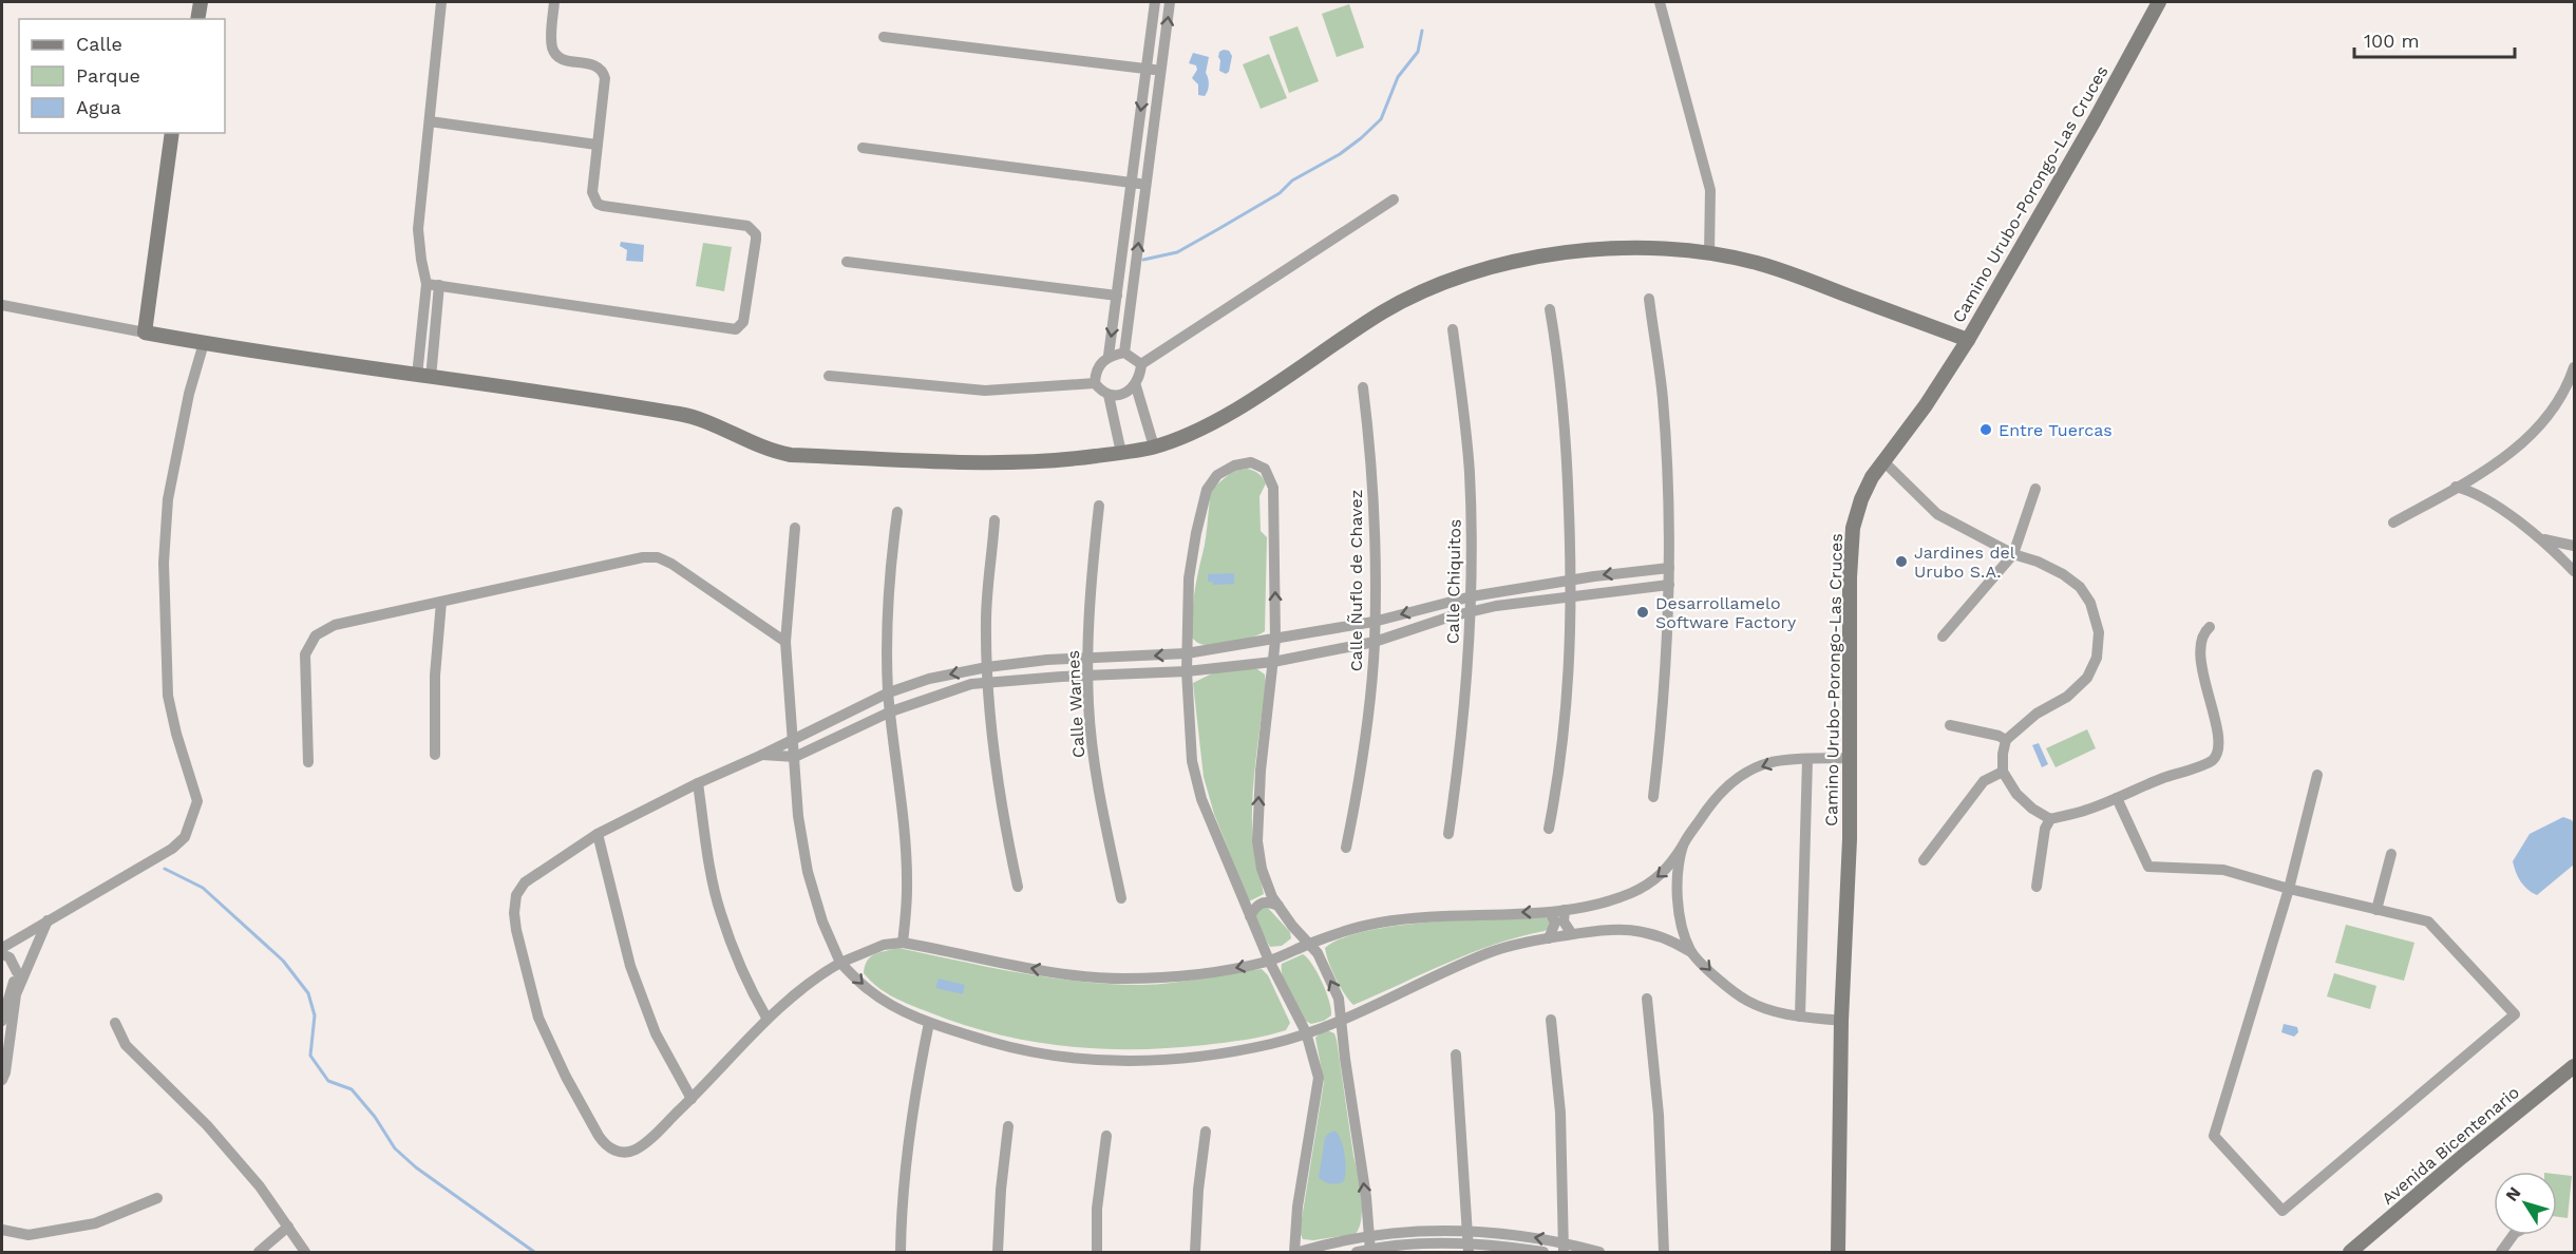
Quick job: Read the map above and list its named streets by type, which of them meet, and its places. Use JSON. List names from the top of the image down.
{
  "streets": {
    "street": [
      "Camino Urubo-Porongo-Las Cruces",
      "Calle Ñuflo de Chavez",
      "Calle Chiquitos",
      "Calle Warnes",
      "Avenida Bicentenario"
    ]
  },
  "places": ["Entre Tuercas", "Jardines del Urubo S.A.", "Desarrollamelo Software Factory"],
  "legend": ["Calle", "Parque", "Agua"],
  "scale_bar": "100 m",
  "north": "top left"
}
